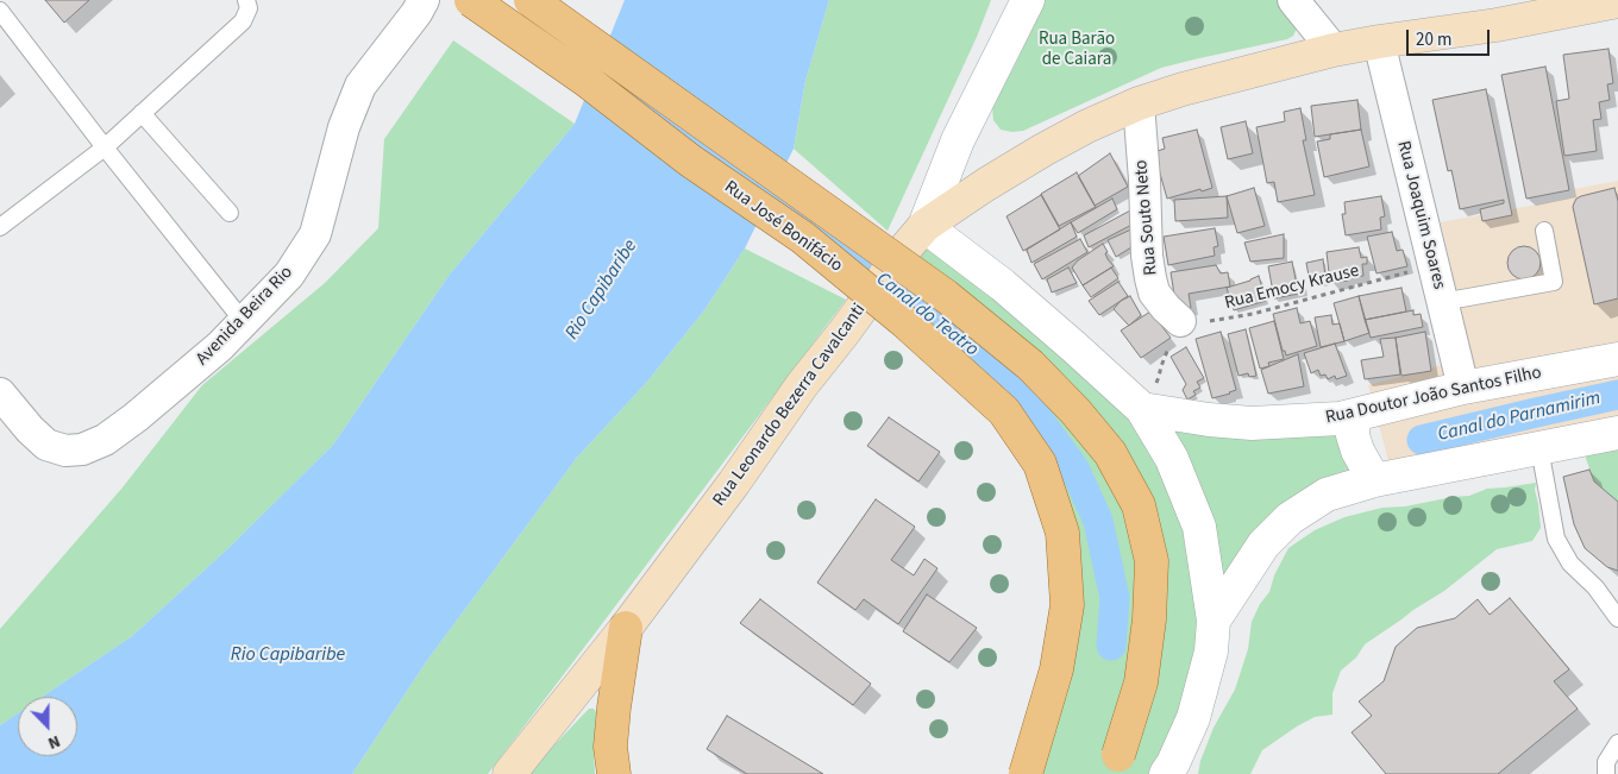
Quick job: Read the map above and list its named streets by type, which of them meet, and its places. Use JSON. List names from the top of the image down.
{
  "streets": {
    "main road": ["Rua José Bonifácio", "Rua Leonardo Bezerra Cavalcanti"],
    "street": [
      "Rua Joaquim Soares",
      "Rua Souto Neto",
      "Avenida Beira Rio",
      "Rua Doutor João Santos Filho"
    ],
    "path": ["Rua Emocy Krause"]
  },
  "crossings": [
    ["Rua Joaquim Soares", "Rua Emocy Krause"],
    ["Rua Joaquim Soares", "Rua Doutor João Santos Filho"],
    ["Rua Joaquim Soares", "Rua Leonardo Bezerra Cavalcanti"],
    ["Rua Souto Neto", "Rua Emocy Krause"],
    ["Rua Souto Neto", "Rua Leonardo Bezerra Cavalcanti"]
  ],
  "water": ["Rio Capibaribe", "Canal do Teatro", "Canal do Parnamirim"],
  "parks": ["Rua Barão de Caiara"],
  "scale_bar": "20 m",
  "north": "bottom"
}
